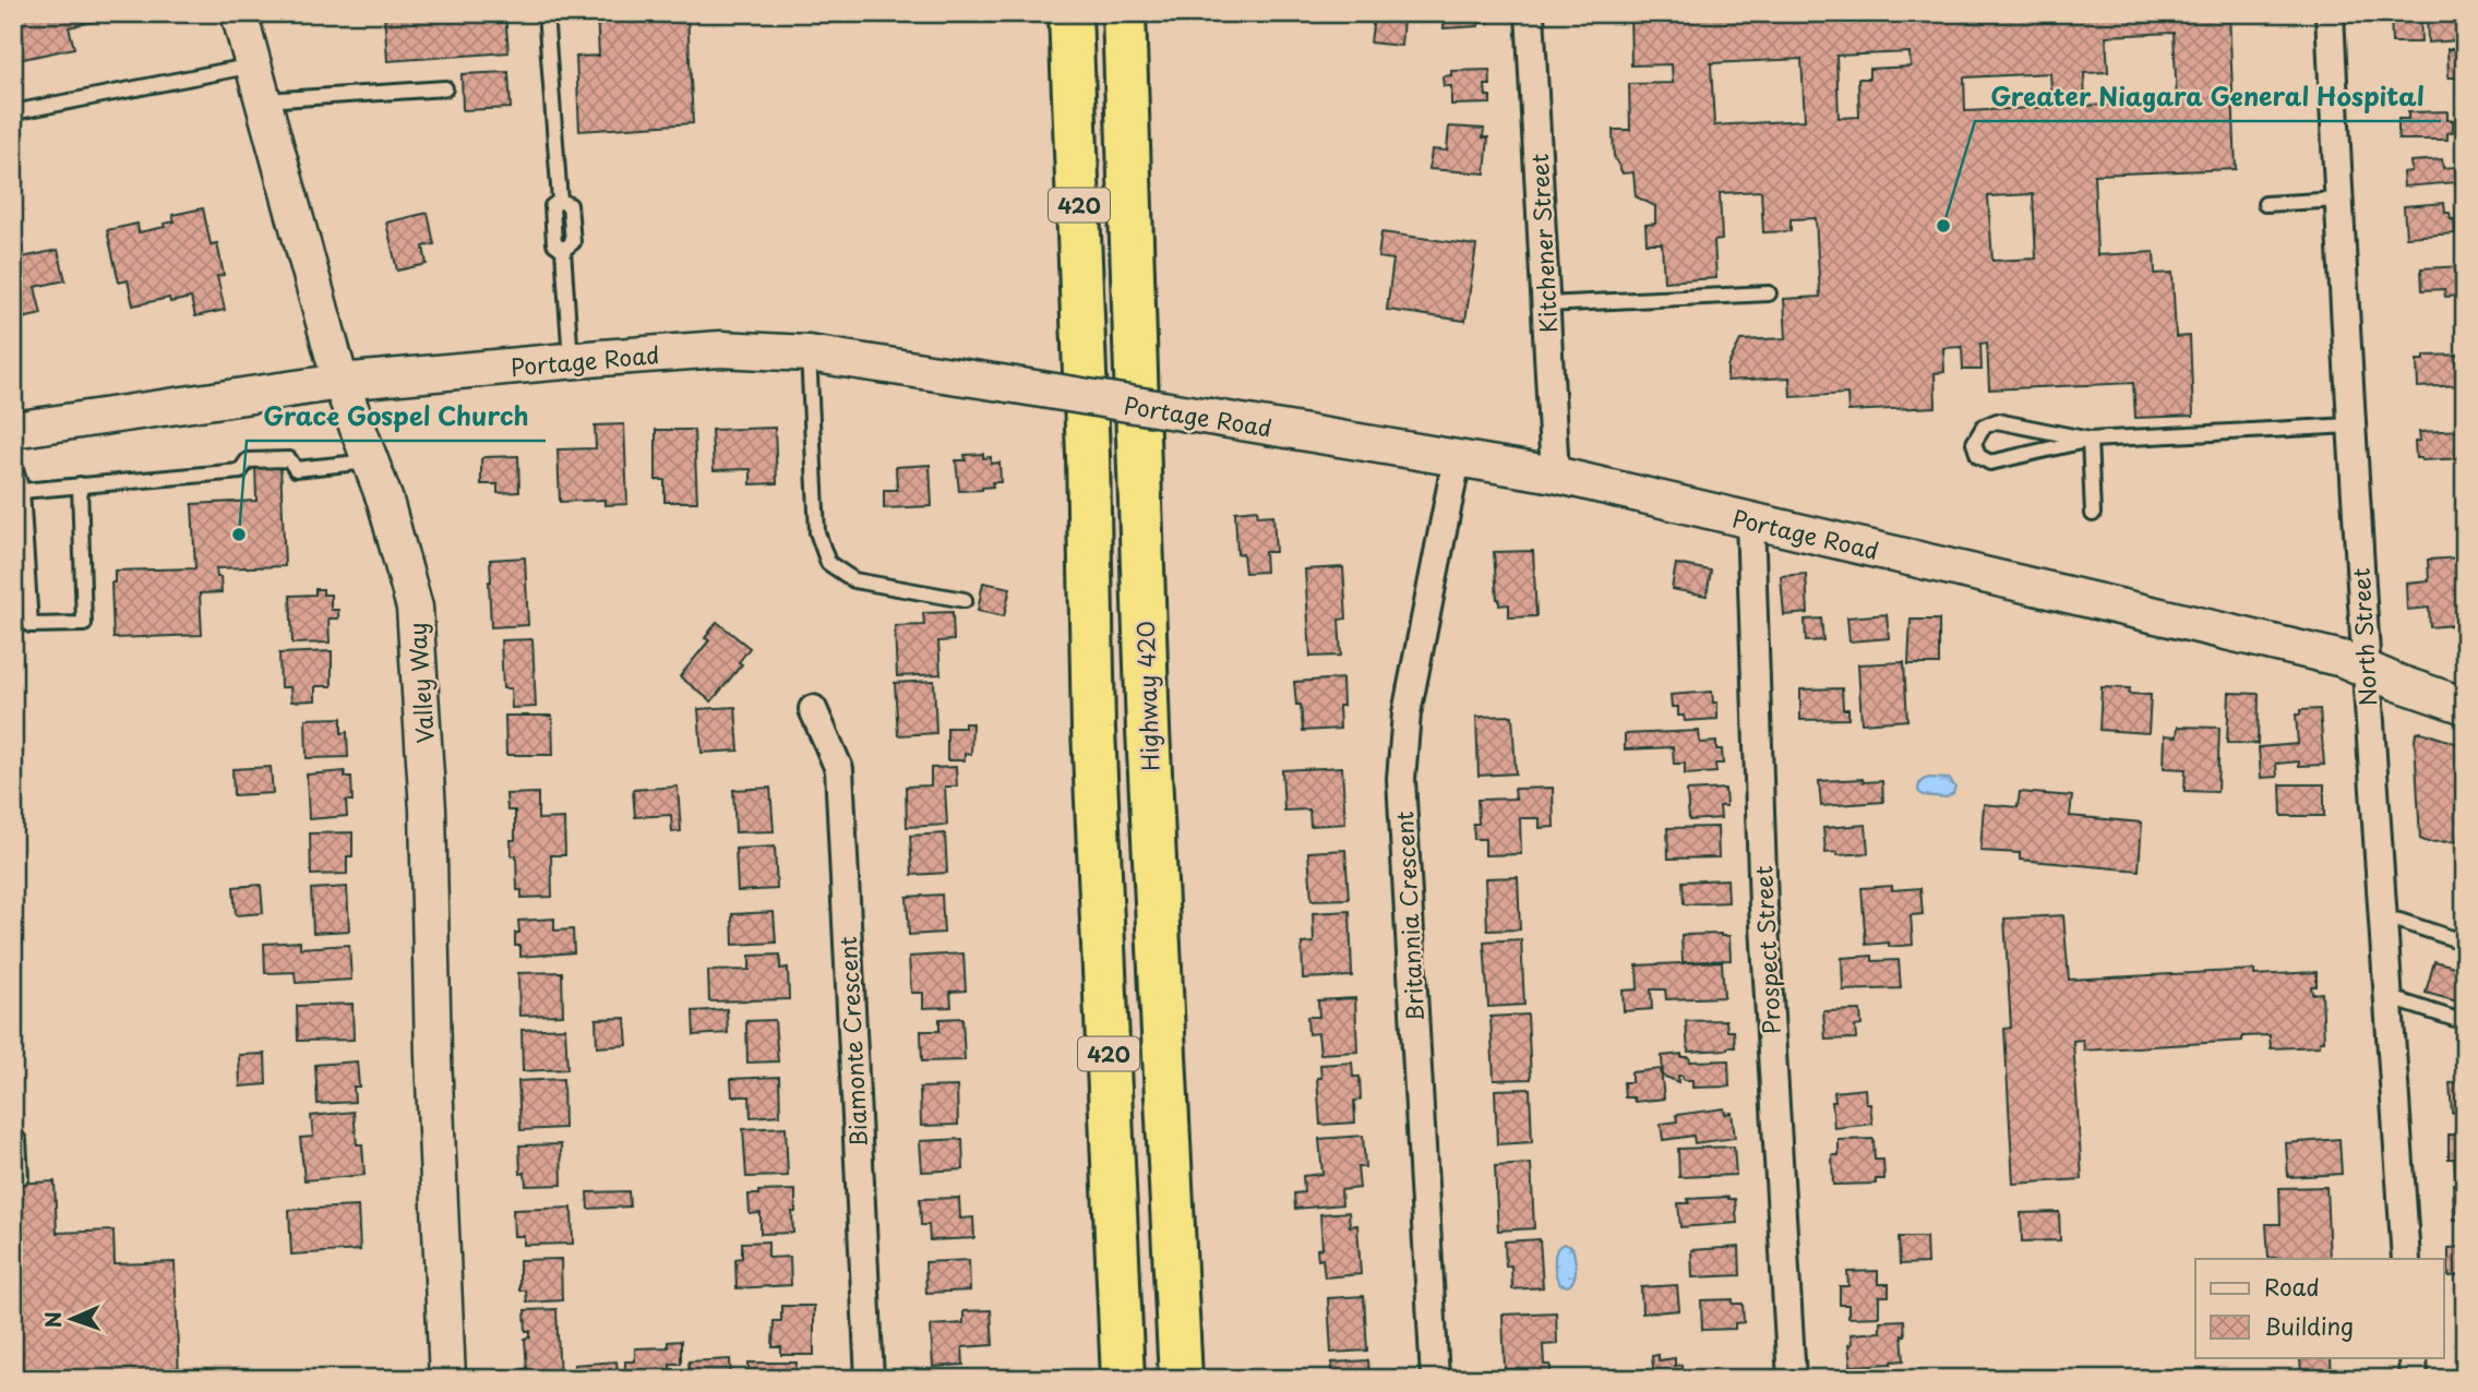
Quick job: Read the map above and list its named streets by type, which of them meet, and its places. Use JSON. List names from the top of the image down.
{
  "streets": {
    "highway": ["420", "Highway 420"],
    "street": [
      "Kitchener Street",
      "Portage Road",
      "North Street",
      "Valley Way",
      "Britannia Crescent",
      "Prospect Street",
      "Biamonte Crescent"
    ]
  },
  "crossings": [
    ["Kitchener Street", "Portage Road"],
    ["Portage Road", "North Street"],
    ["Portage Road", "Valley Way"],
    ["Portage Road", "Britannia Crescent"],
    ["Portage Road", "Prospect Street"]
  ],
  "places": ["Greater Niagara General Hospital", "Grace Gospel Church"],
  "legend": ["Road", "Building"],
  "north": "left"
}
